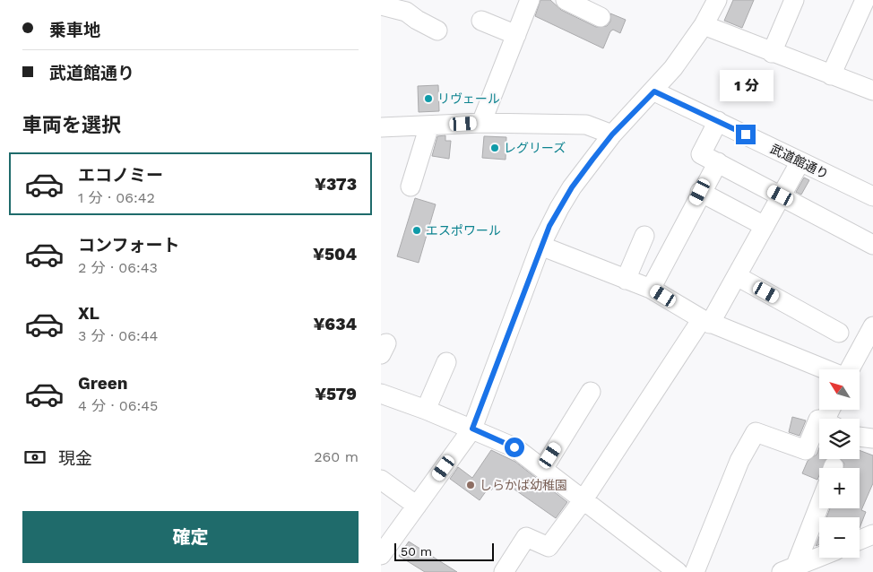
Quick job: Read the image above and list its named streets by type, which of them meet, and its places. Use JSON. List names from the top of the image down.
{
  "streets": {
    "street": ["武道館通り"]
  },
  "places": [
    "リヴェール",
    "レグリーズ",
    "エスポワール",
    "しらかば幼稚園"
  ],
  "scale_bar": "50 m",
  "north": "top left",
  "page": {
    "banner": ["乗車地", "武道館通り"],
    "bubble": "1 分",
    "heading": "車両を選択",
    "list": [
      {
        "name": "エコノミー",
        "note": "1 分 · 06:42",
        "value": "¥373"
      },
      {
        "name": "コンフォート",
        "note": "2 分 · 06:43",
        "value": "¥504"
      },
      {
        "name": "XL",
        "note": "3 分 · 06:44",
        "value": "¥634"
      },
      {
        "name": "Green",
        "note": "4 分 · 06:45",
        "value": "¥579"
      }
    ],
    "map_buttons": ["+", "−"],
    "pay": ["現金", "260 m"],
    "buttons": "確定",
    "scale": "50 m"
  }
}
